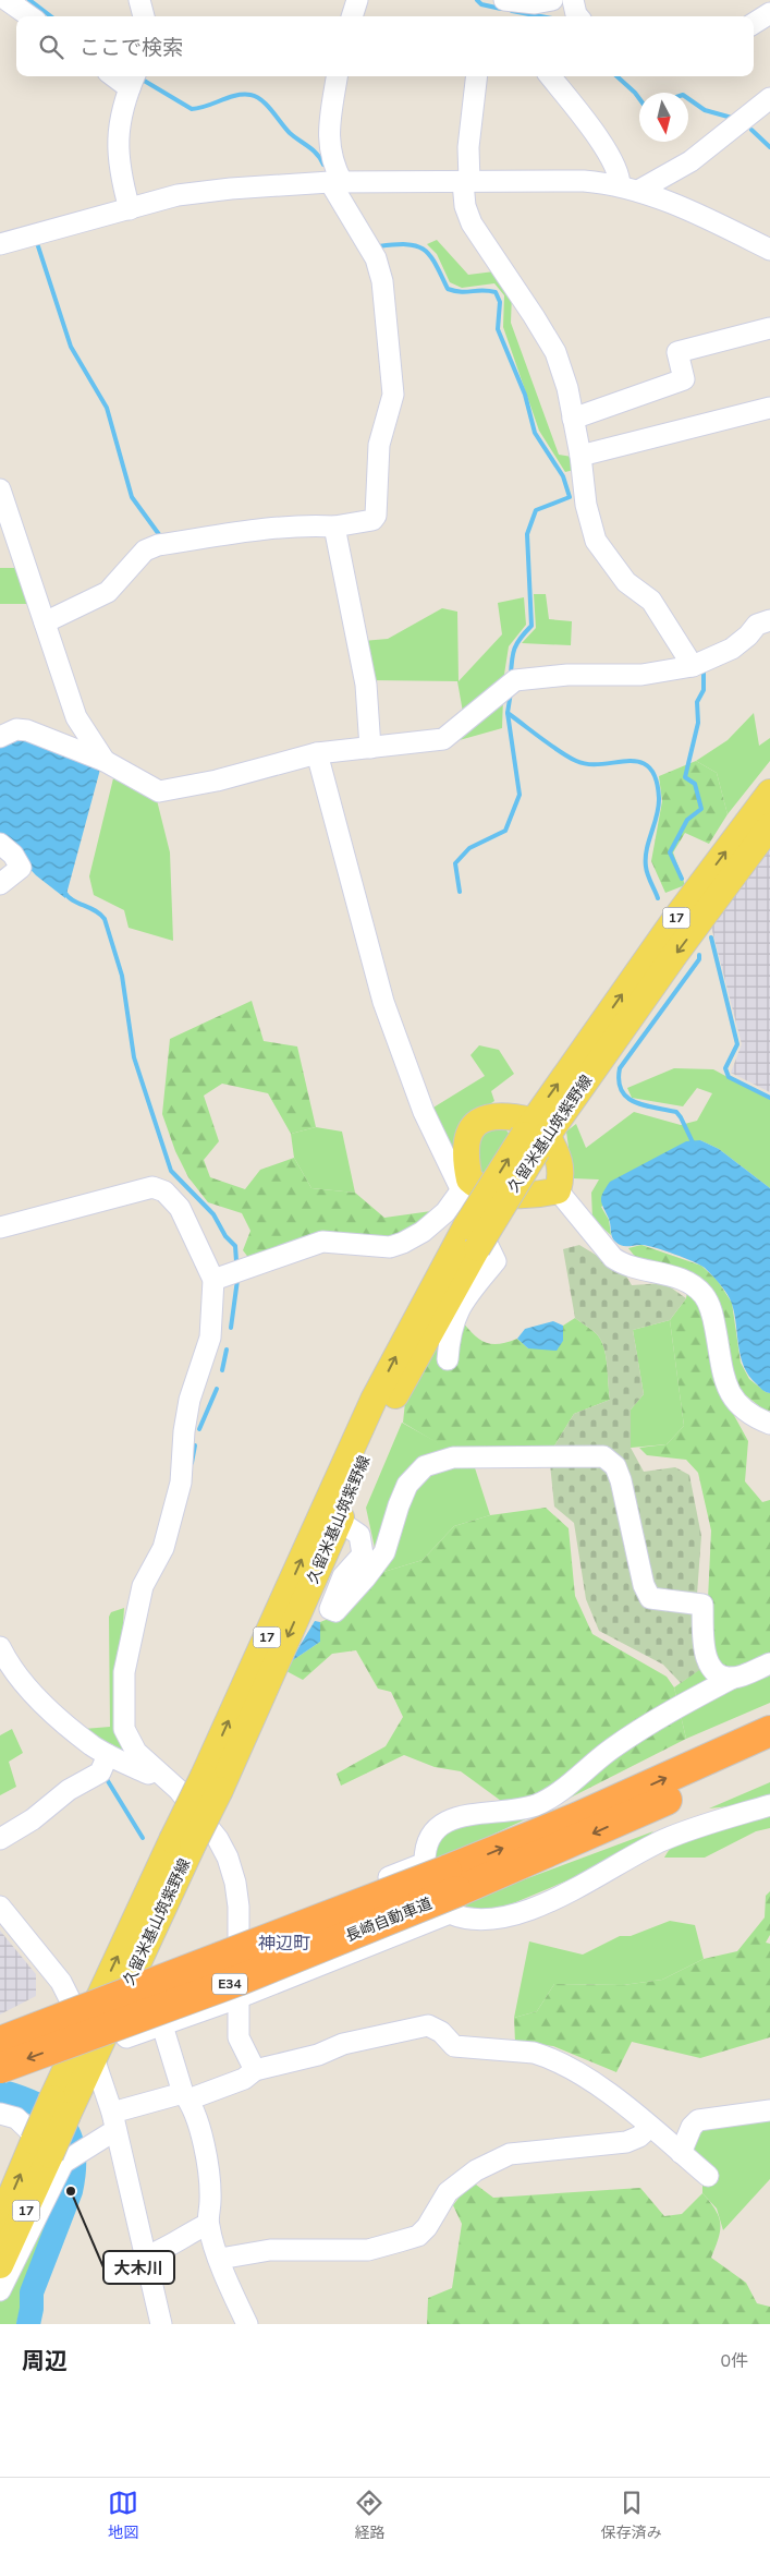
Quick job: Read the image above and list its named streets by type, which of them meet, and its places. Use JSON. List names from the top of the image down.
{
  "streets": {
    "highway": ["長崎自動車道", "E34"],
    "main road": ["17", "久留米基山筑紫野線"]
  },
  "districts": ["神辺町"],
  "places": ["大木川"],
  "north": "bottom",
  "page": {
    "search": "ここで検索",
    "heading": ["周辺", "0件"],
    "nav": ["地図", "経路", "保存済み"]
  }
}
